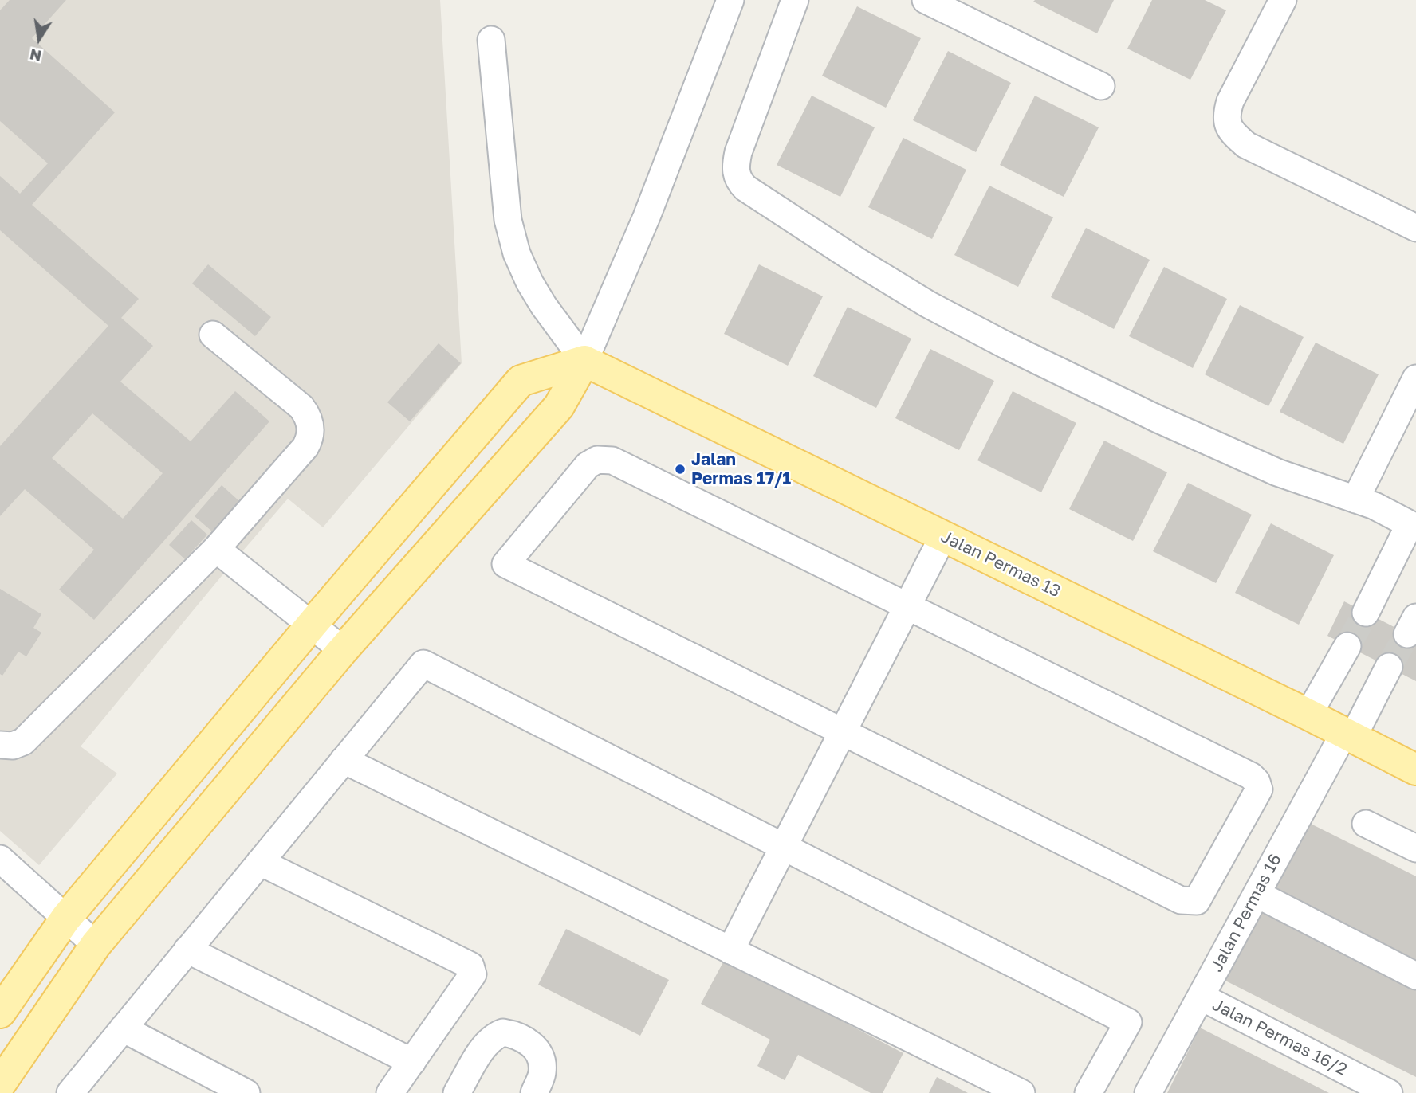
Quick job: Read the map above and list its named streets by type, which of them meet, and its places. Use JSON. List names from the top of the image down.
{
  "streets": {
    "main road": ["Jalan Permas 13"],
    "street": ["Jalan Permas 16", "Jalan Permas 16/2"]
  },
  "crossings": [
    ["Jalan Permas 13", "Jalan Permas 16"],
    ["Jalan Permas 16", "Jalan Permas 16/2"]
  ],
  "places": ["Jalan Permas 17/1"],
  "north": "bottom"
}
